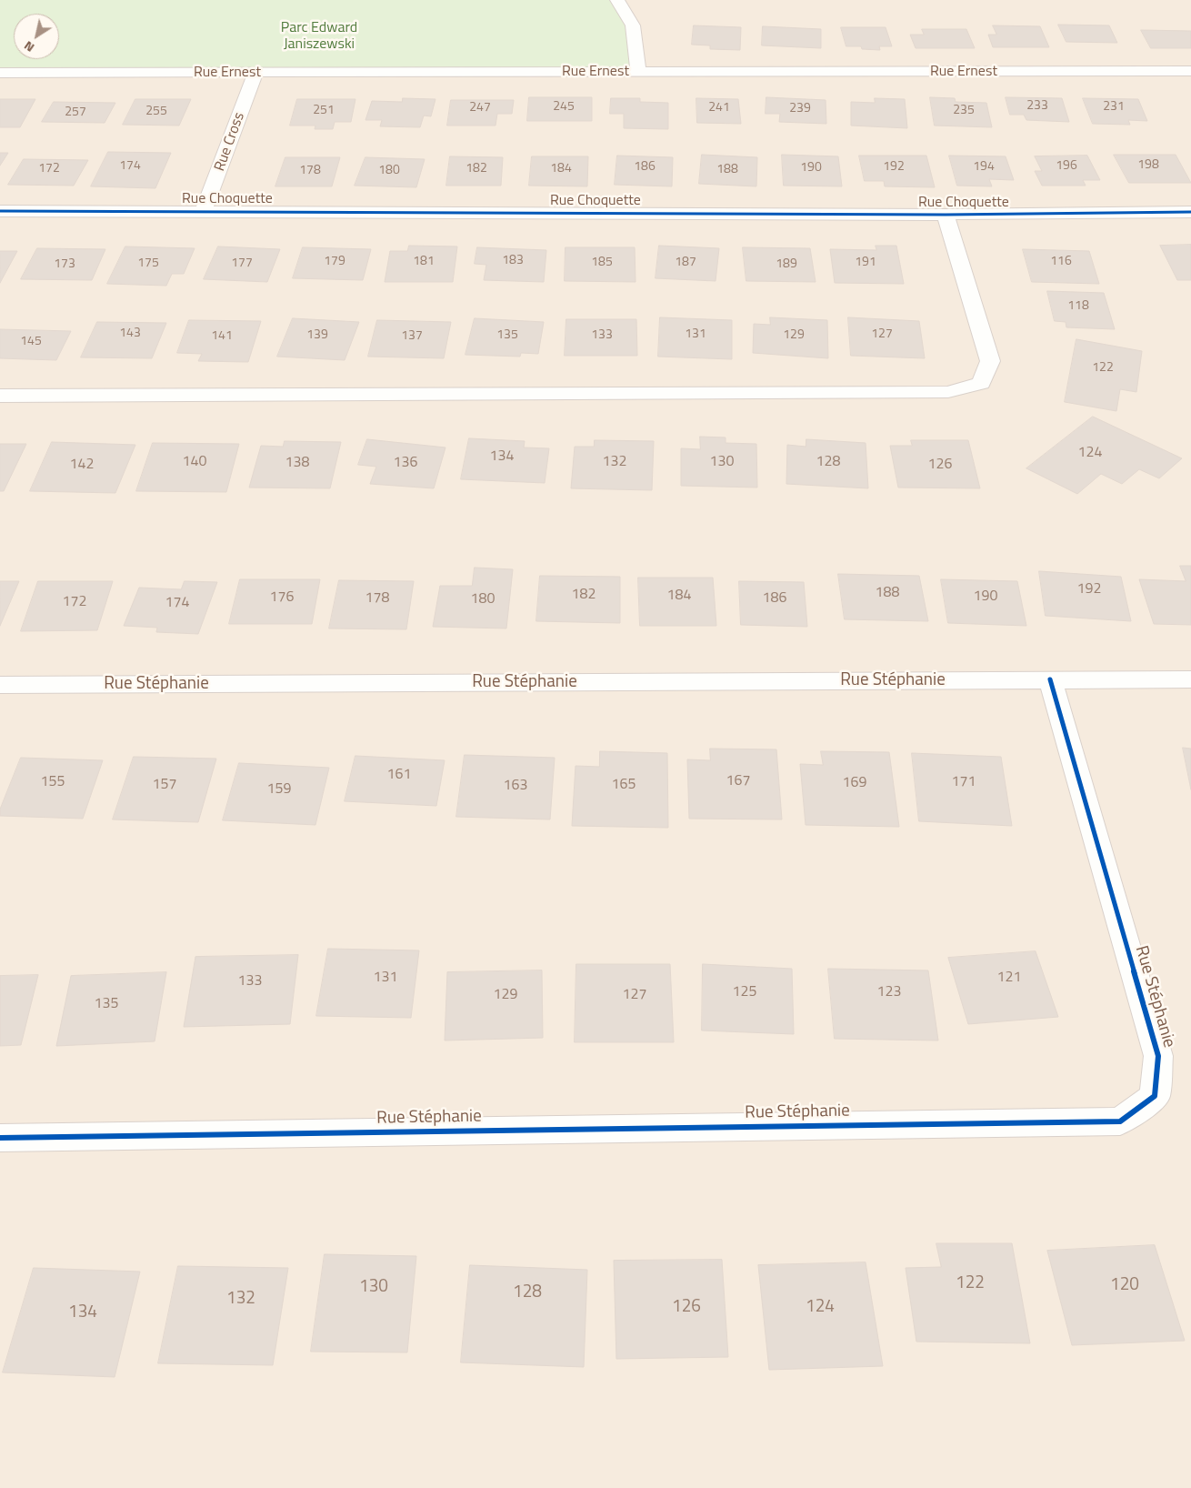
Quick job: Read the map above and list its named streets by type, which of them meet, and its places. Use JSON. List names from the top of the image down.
{
  "streets": {
    "street": [
      "Rue Ernest",
      "Rue Cross",
      "Rue Choquette",
      "Rue Stéphanie"
    ]
  },
  "crossings": [
    ["Rue Ernest", "Rue Cross"],
    ["Rue Cross", "Rue Choquette"]
  ],
  "parks": ["Parc Edward Janiszewski"],
  "house_numbers": [
    "233",
    "245",
    "231",
    "247",
    "241",
    "239",
    "251",
    "235",
    "255",
    "257",
    "198",
    "174",
    "196",
    "186",
    "192",
    "194",
    "190",
    "172",
    "182",
    "184",
    "188",
    "178",
    "180",
    "183",
    "179",
    "181",
    "116",
    "185",
    "187",
    "191",
    "175",
    "177",
    "173",
    "189",
    "118",
    "143",
    "131",
    "127",
    "139",
    "135",
    "133",
    "129",
    "141",
    "137",
    "145",
    "122",
    "124",
    "134",
    "140",
    "132",
    "130",
    "128",
    "138",
    "136",
    "142",
    "126",
    "192",
    "188",
    "182",
    "184",
    "190",
    "176",
    "178",
    "186",
    "180",
    "172",
    "174",
    "161",
    "167",
    "155",
    "171",
    "169",
    "157",
    "165",
    "163",
    "159",
    "131",
    "121",
    "133",
    "125",
    "123",
    "129",
    "127",
    "135",
    "122",
    "120",
    "130",
    "128",
    "132",
    "126",
    "124",
    "134"
  ],
  "north": "bottom left"
}
